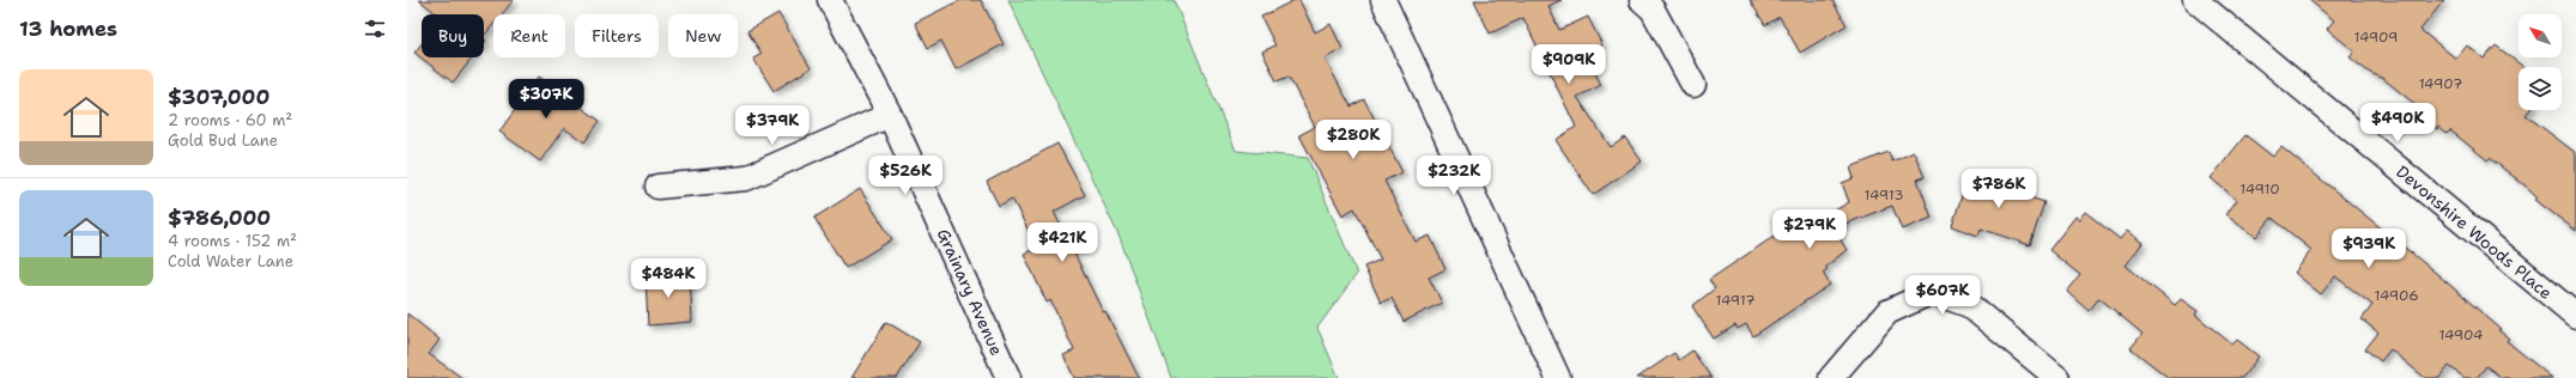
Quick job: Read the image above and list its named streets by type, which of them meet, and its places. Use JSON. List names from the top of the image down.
{
  "streets": {
    "street": ["Devonshire Woods Place", "Grainary Avenue"]
  },
  "house_numbers": [
    "14909",
    "14907",
    "14910",
    "14913",
    "14906",
    "14917",
    "14904"
  ],
  "north": "top left",
  "page": {
    "heading": "13 homes",
    "chip": [
      "Buy",
      "Rent",
      "Filters",
      "New"
    ],
    "price": [
      "$909K",
      "$307K",
      "$490K",
      "$379K",
      "$280K",
      "$526K",
      "$232K",
      "$786K",
      "$279K",
      "$421K",
      "$939K",
      "$484K",
      "$607K"
    ],
    "list": [
      {
        "name": "$307,000",
        "note": "2 rooms · 60 m² · Gold Bud Lane"
      },
      {
        "name": "$786,000",
        "note": "4 rooms · 152 m² · Cold Water Lane"
      }
    ]
  }
}
